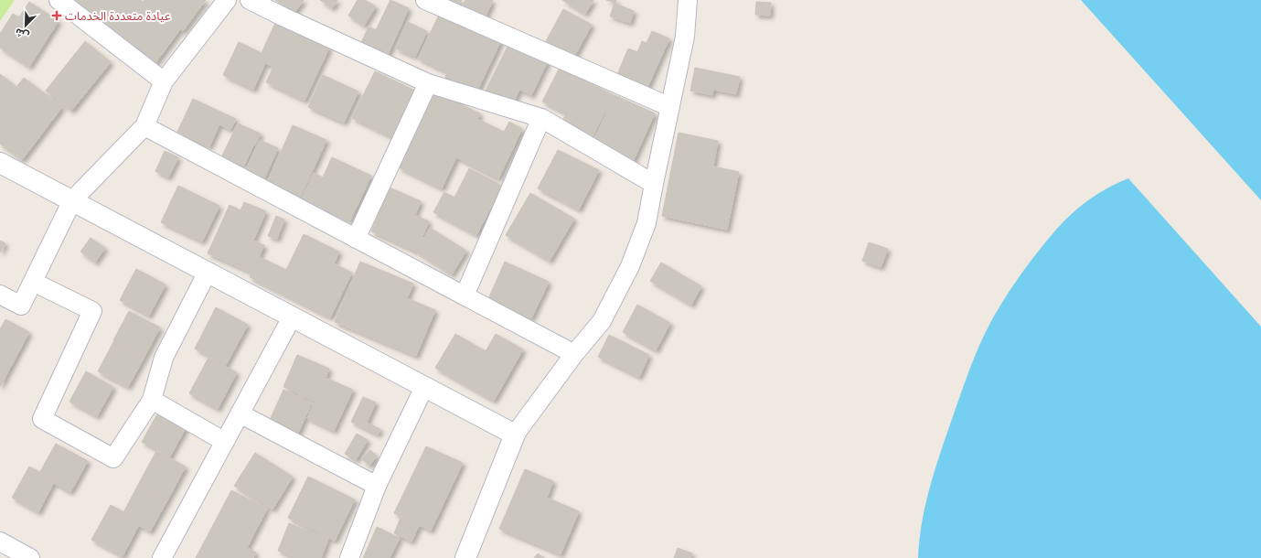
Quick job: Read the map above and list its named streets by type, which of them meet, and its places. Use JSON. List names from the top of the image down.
{
  "places": {
    "health": ["عيادة متعددة الخدمات"]
  },
  "north": "bottom left"
}
